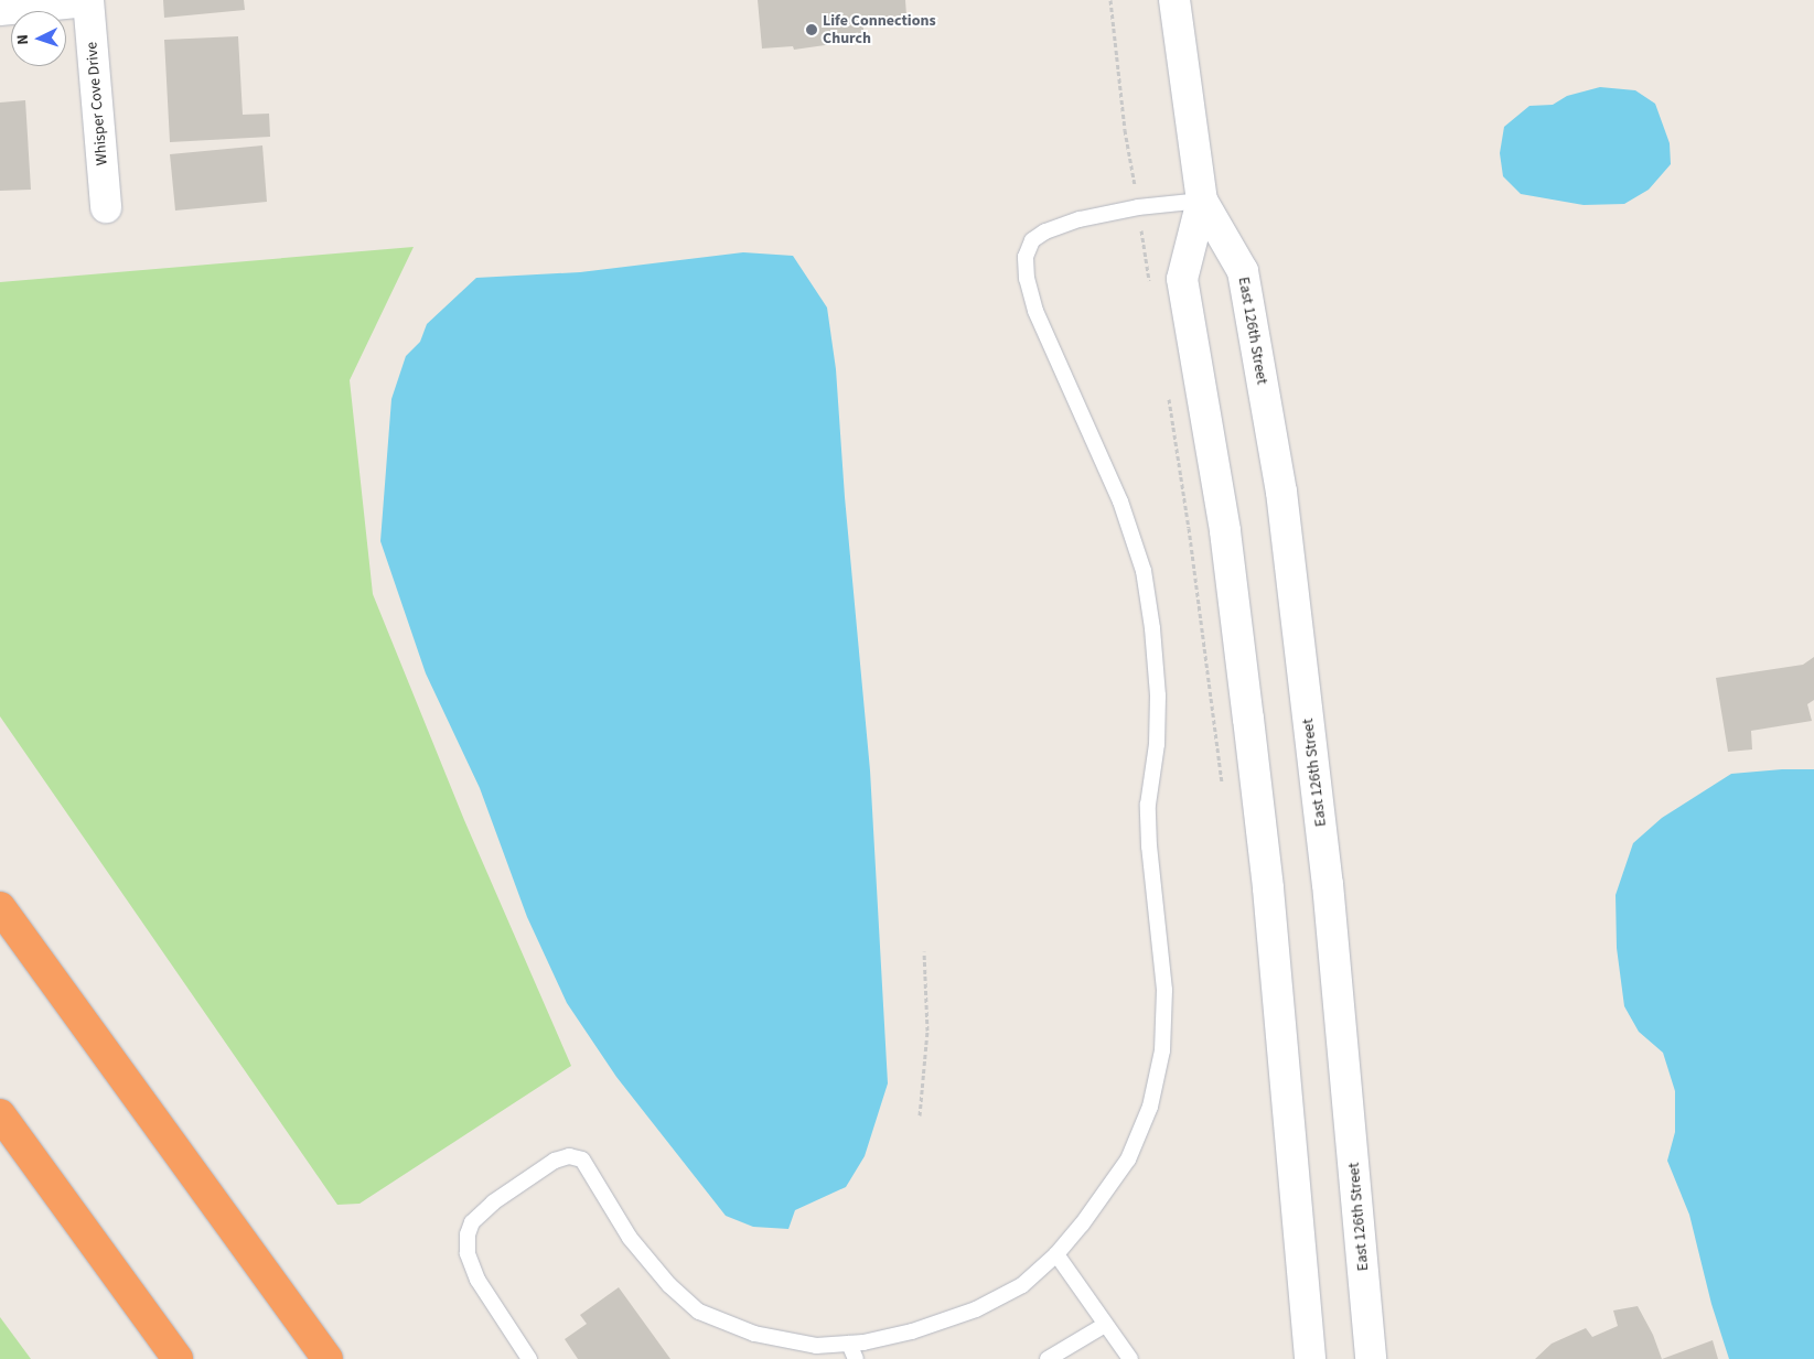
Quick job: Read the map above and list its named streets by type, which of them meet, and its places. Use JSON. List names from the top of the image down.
{
  "streets": {
    "main road": ["Whisper Cove Drive", "East 126th Street"]
  },
  "places": ["Life Connections Church"],
  "north": "left"
}
